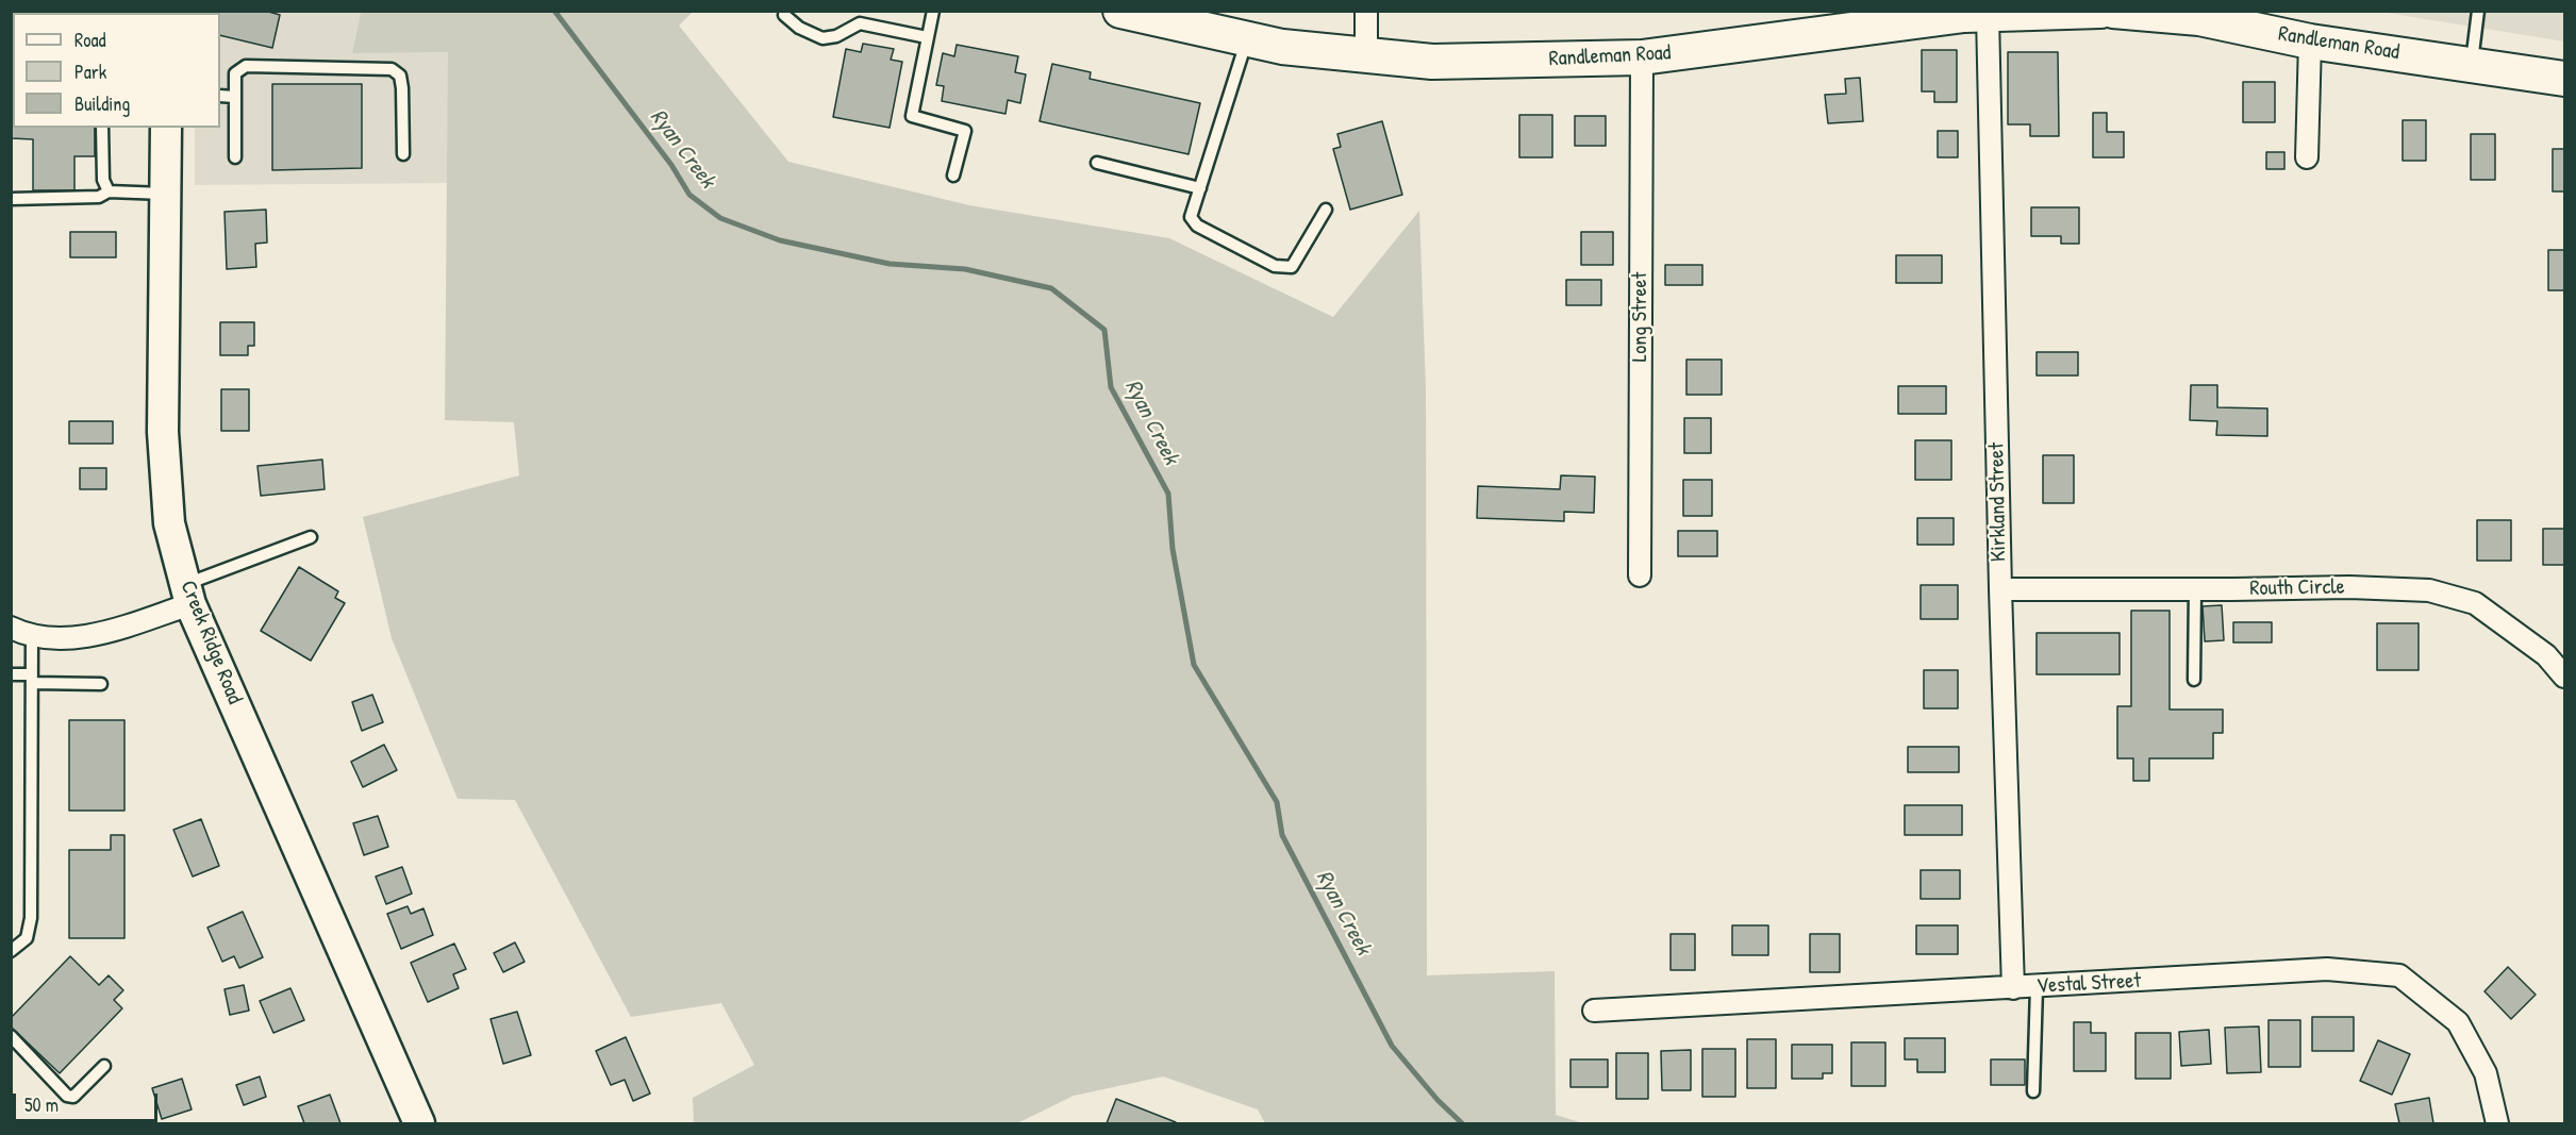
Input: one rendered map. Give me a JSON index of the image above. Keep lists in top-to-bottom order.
{
  "streets": {
    "main road": ["Randleman Road", "Creek Ridge Road"],
    "street": [
      "Long Street",
      "Kirkland Street",
      "Routh Circle",
      "Vestal Street"
    ]
  },
  "crossings": [
    ["Randleman Road", "Long Street"],
    ["Randleman Road", "Kirkland Street"],
    ["Kirkland Street", "Routh Circle"],
    ["Kirkland Street", "Vestal Street"]
  ],
  "water": ["Ryan Creek"],
  "legend": ["Road", "Park", "Building"],
  "scale_bar": "50 m"
}
